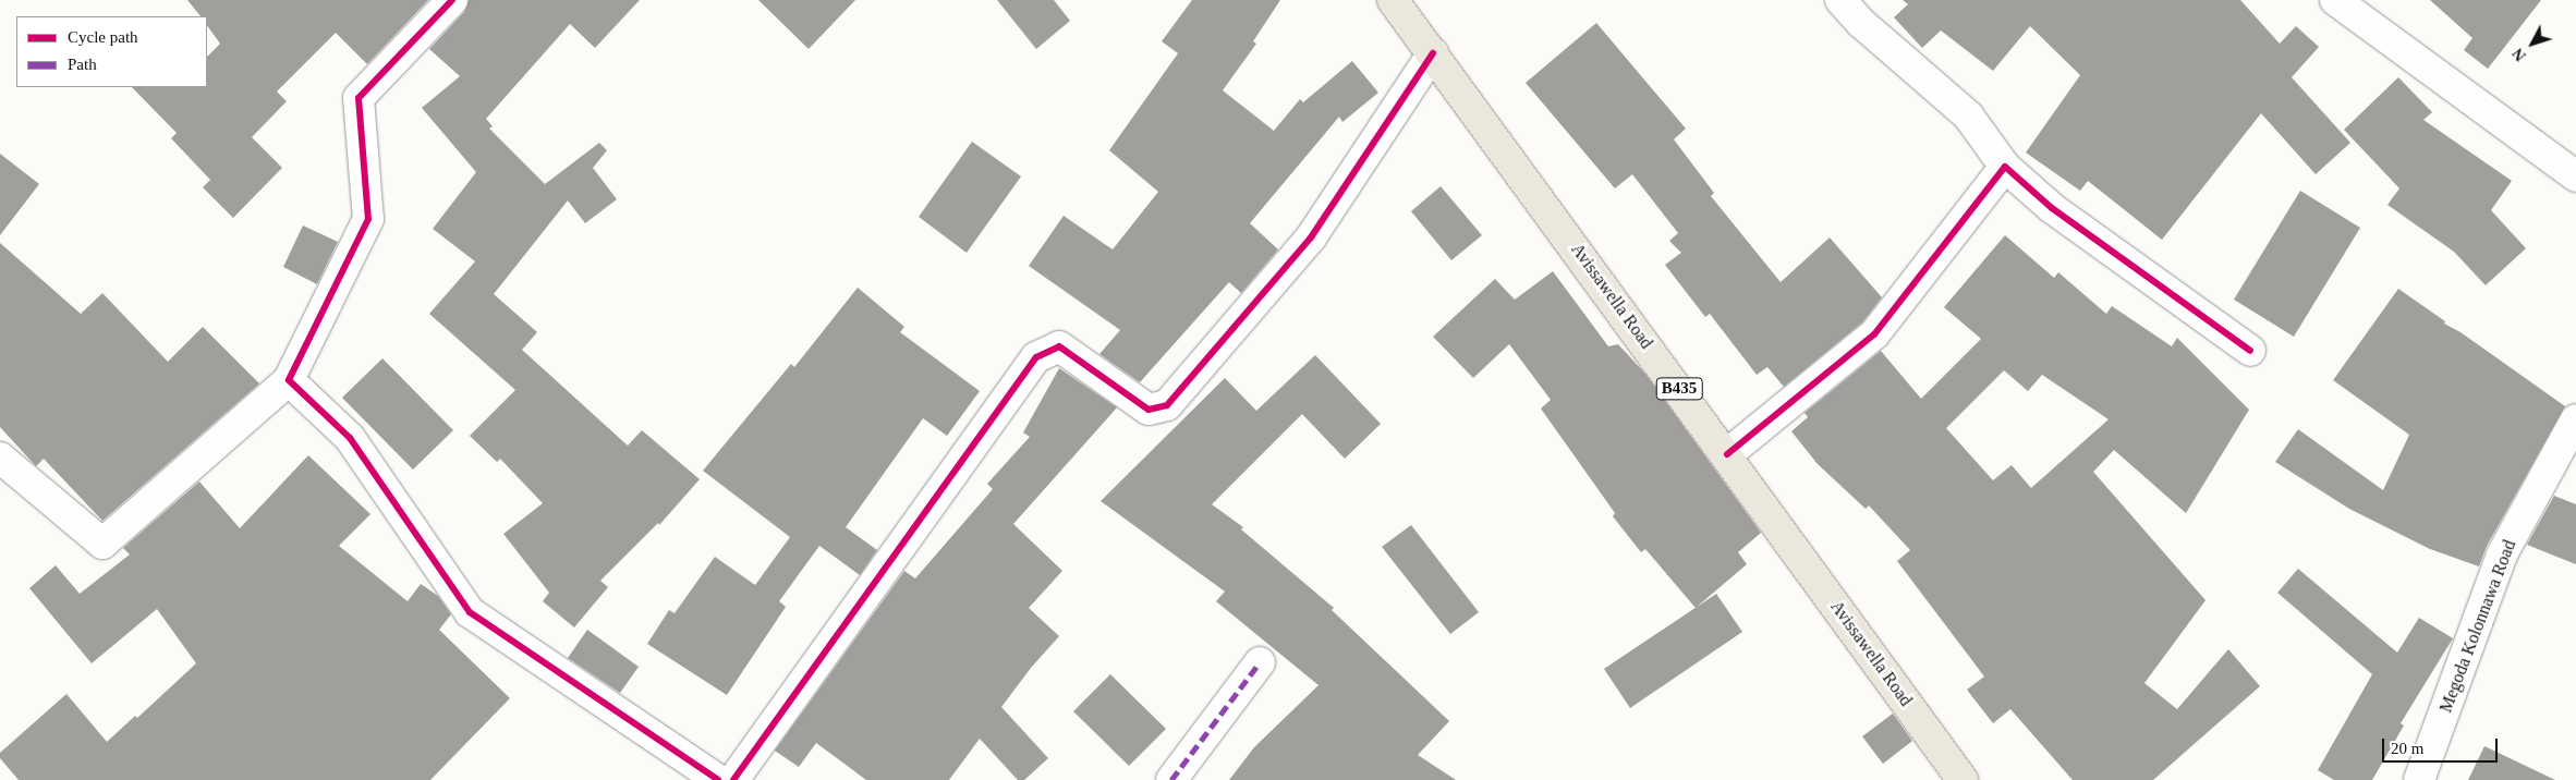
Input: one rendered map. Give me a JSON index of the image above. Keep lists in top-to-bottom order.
{
  "streets": {
    "main road": ["Avissawella Road", "B435"],
    "street": ["Megoda Kolonnawa Road"]
  },
  "legend": ["Cycle path", "Path"],
  "scale_bar": "20 m",
  "north": "bottom left"
}
